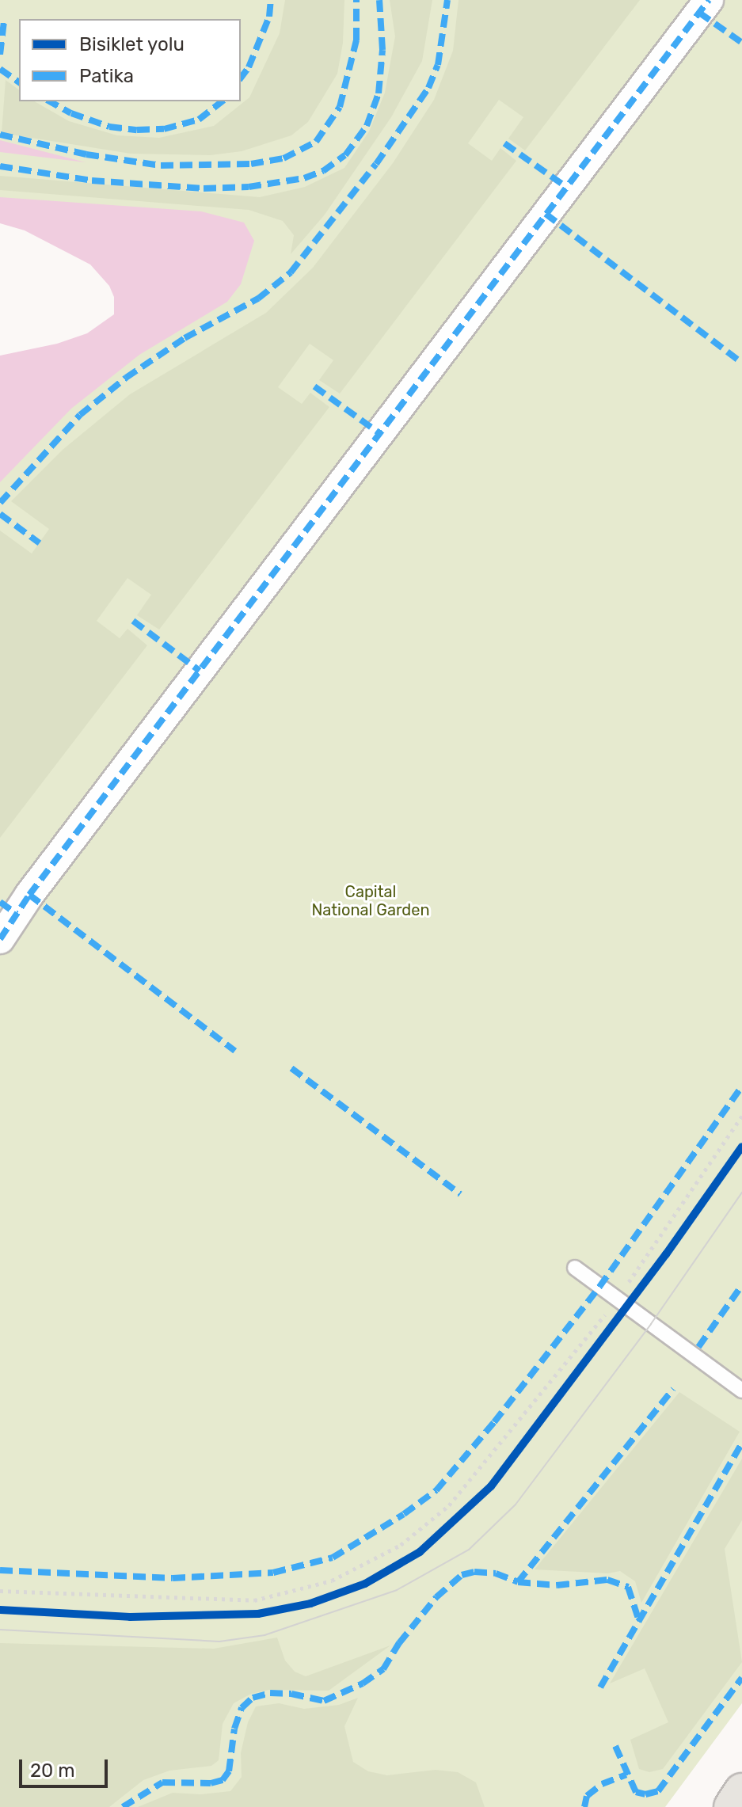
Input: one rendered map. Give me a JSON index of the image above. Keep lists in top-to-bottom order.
{
  "parks": ["Capital National Garden"],
  "legend": ["Bisiklet yolu", "Patika"],
  "scale_bar": "20 m"
}
